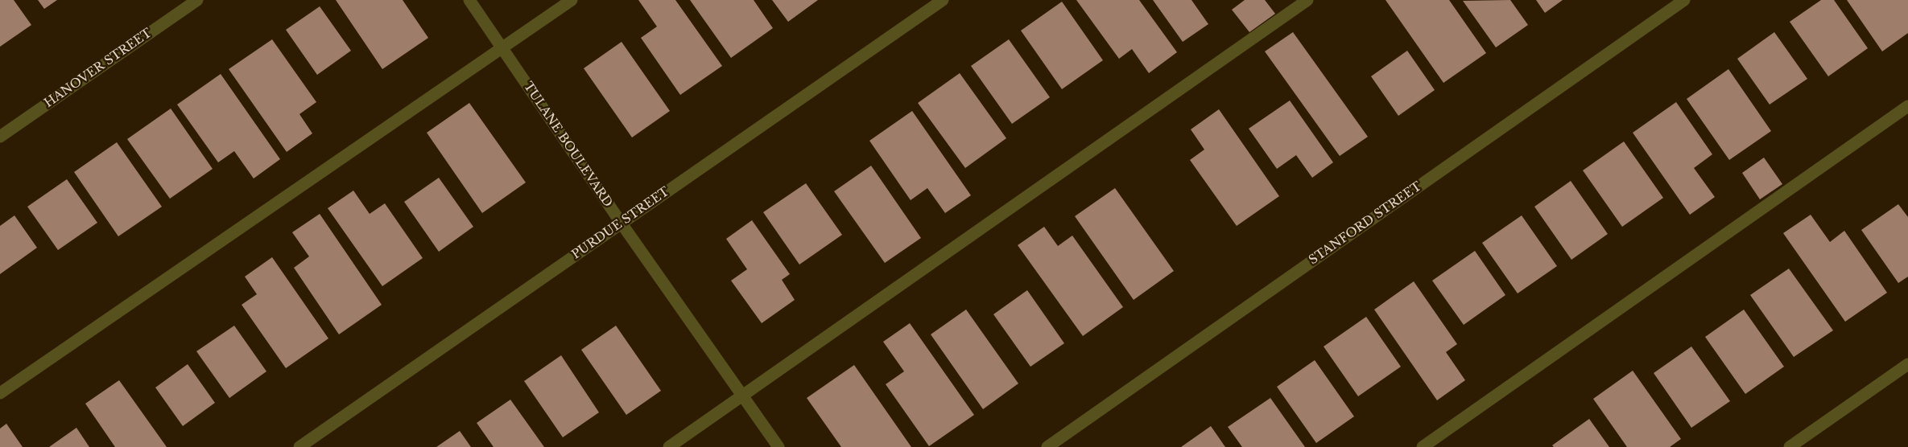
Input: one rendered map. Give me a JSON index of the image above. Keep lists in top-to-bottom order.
{
  "streets": {
    "street": [
      "HANOVER STREET",
      "TULANE BOULEVARD",
      "PURDUE STREET",
      "STANFORD STREET"
    ]
  },
  "crossings": [
    ["TULANE BOULEVARD", "PURDUE STREET"]
  ]
}
